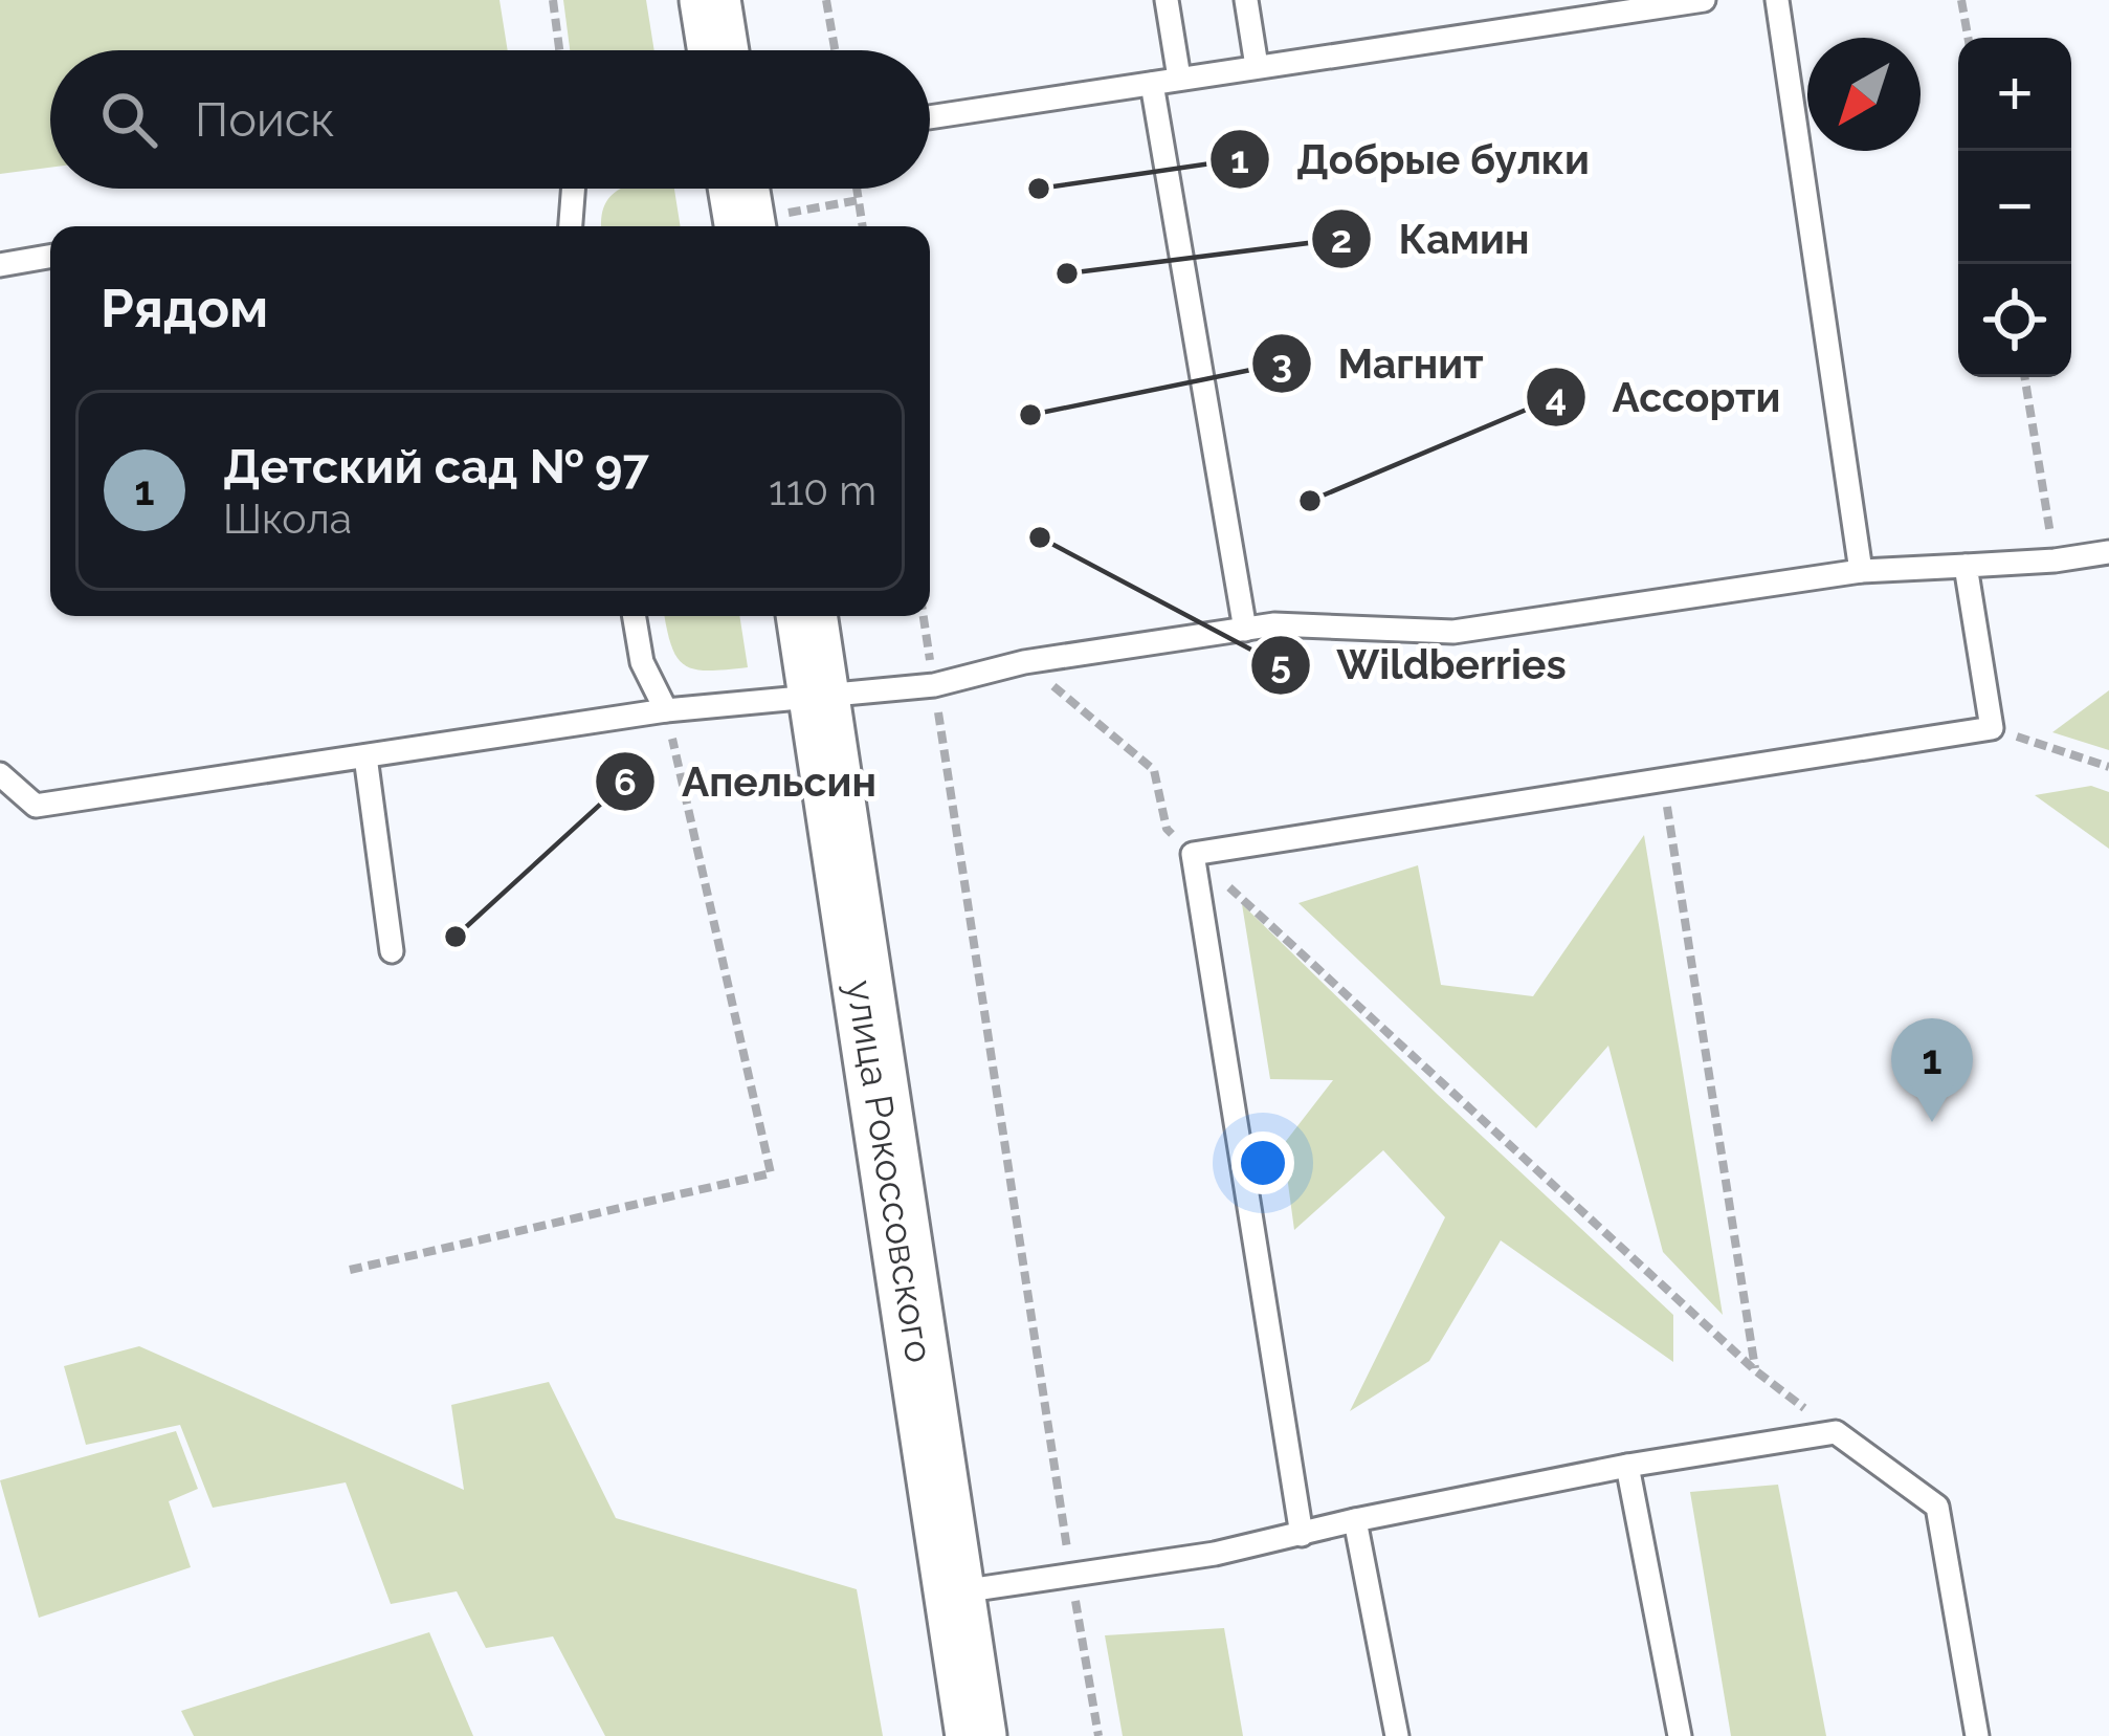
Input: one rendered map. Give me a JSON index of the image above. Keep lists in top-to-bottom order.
{
  "streets": {
    "street": ["улица Рокоссовского"]
  },
  "places": [
    "Добрые булки",
    "Камин",
    "Магнит",
    "Ассорти",
    "Wildberries",
    "Апельсин"
  ],
  "north": "bottom left",
  "page": {
    "map_buttons": ["+", "−"],
    "search": "Поиск",
    "heading": "Рядом",
    "list": [
      {
        "mark": "1",
        "name": "Детский сад № 97",
        "note": "Школа",
        "value": "110 m"
      }
    ],
    "pins": "1"
  }
}
